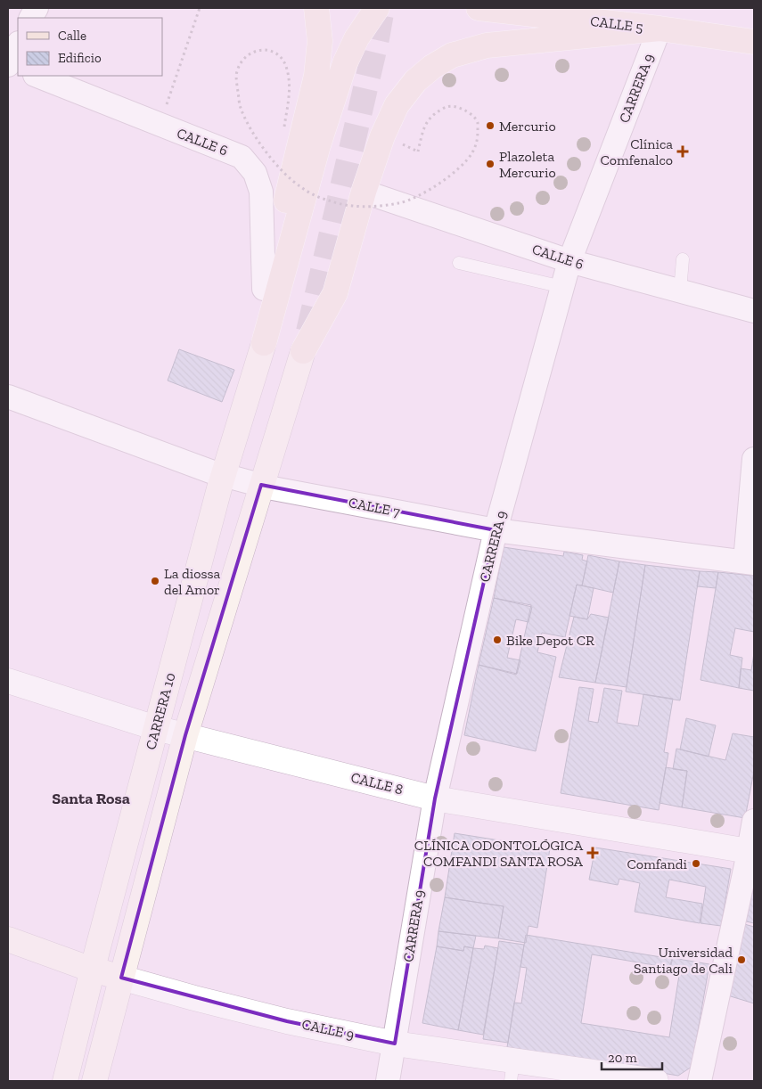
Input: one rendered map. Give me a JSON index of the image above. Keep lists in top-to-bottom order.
{
  "streets": {
    "main road": ["CALLE 5", "CARRERA 10", "CALLE 9"],
    "street": [
      "CARRERA 9",
      "CALLE 6",
      "CALLE 7",
      "CALLE 8"
    ]
  },
  "crossings": [
    ["CALLE 5", "CARRERA 9"],
    ["CARRERA 9", "CALLE 6"],
    ["CARRERA 9", "CALLE 7"],
    ["CARRERA 9", "CALLE 8"],
    ["CARRERA 9", "CALLE 9"],
    ["CALLE 6", "CARRERA 10"],
    ["CALLE 7", "CARRERA 10"],
    ["CARRERA 10", "CALLE 8"],
    ["CARRERA 10", "CALLE 9"]
  ],
  "districts": ["Santa Rosa"],
  "places": {
    "other": [
      "Mercurio",
      "Plazoleta Mercurio",
      "La diossa del Amor",
      "Bike Depot CR",
      "Comfandi",
      "Universidad Santiago de Cali"
    ],
    "health": ["Clínica Comfenalco", "CLÍNICA ODONTOLÓGICA COMFANDI SANTA ROSA"]
  },
  "legend": ["Calle", "Edificio"],
  "scale_bar": "20 m"
}
